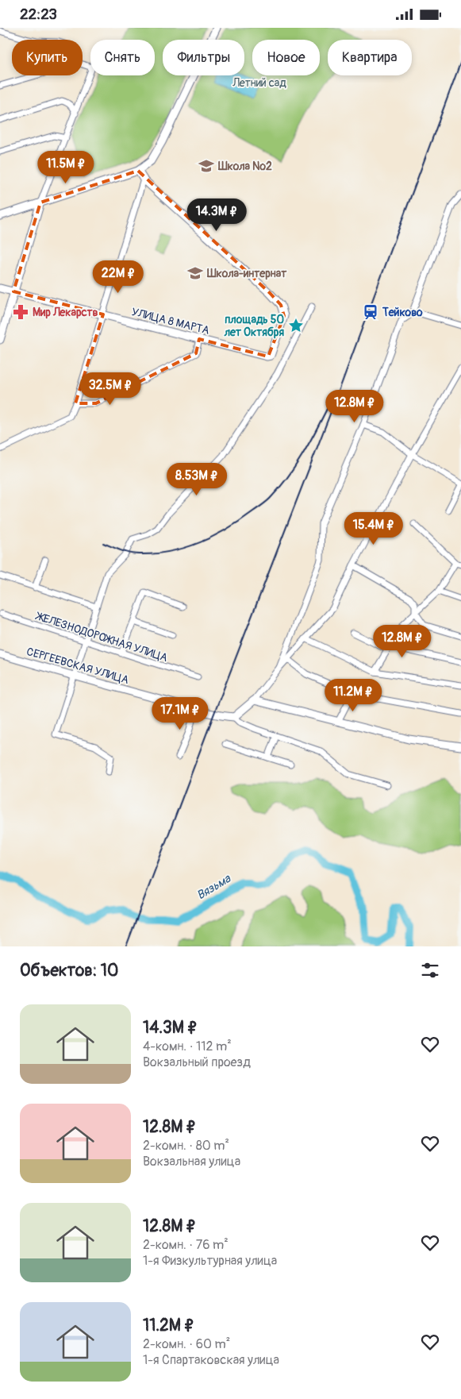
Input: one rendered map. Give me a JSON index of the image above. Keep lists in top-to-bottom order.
{
  "streets": {
    "street": ["УЛИЦА 8 МАРТА", "ЖЕЛЕЗНОДОРОЖНАЯ УЛИЦА", "СЕРГЕЕВСКАЯ УЛИЦА"]
  },
  "water": ["Вязьма"],
  "parks": ["Летний сад"],
  "places": {
    "school or university": ["Школа №2", "Школа-интернат"],
    "pharmacy": ["Мир Лекарств"],
    "station": ["Тейково"],
    "place": ["площадь 50 лет Октября"]
  },
  "page": {
    "status": "22:23",
    "chip": [
      "Купить",
      "Снять",
      "Фильтры",
      "Новое",
      "Квартира"
    ],
    "price": [
      "11.5M ₽",
      "14.3M ₽",
      "22M ₽",
      "32.5M ₽",
      "12.8M ₽",
      "8.53M ₽",
      "15.4M ₽",
      "12.8M ₽",
      "11.2M ₽",
      "17.1M ₽"
    ],
    "heading": "Объектов: 10",
    "list": [
      {
        "name": "14.3M ₽",
        "note": "4-комн. · 112 m² · Вокзальный проезд"
      },
      {
        "name": "12.8M ₽",
        "note": "2-комн. · 80 m² · Вокзальная улица"
      },
      {
        "name": "12.8M ₽",
        "note": "2-комн. · 76 m² · 1-я Физкультурная улица"
      },
      {
        "name": "11.2M ₽",
        "note": "2-комн. · 60 m² · 1-я Спартаковская улица"
      }
    ]
  }
}
